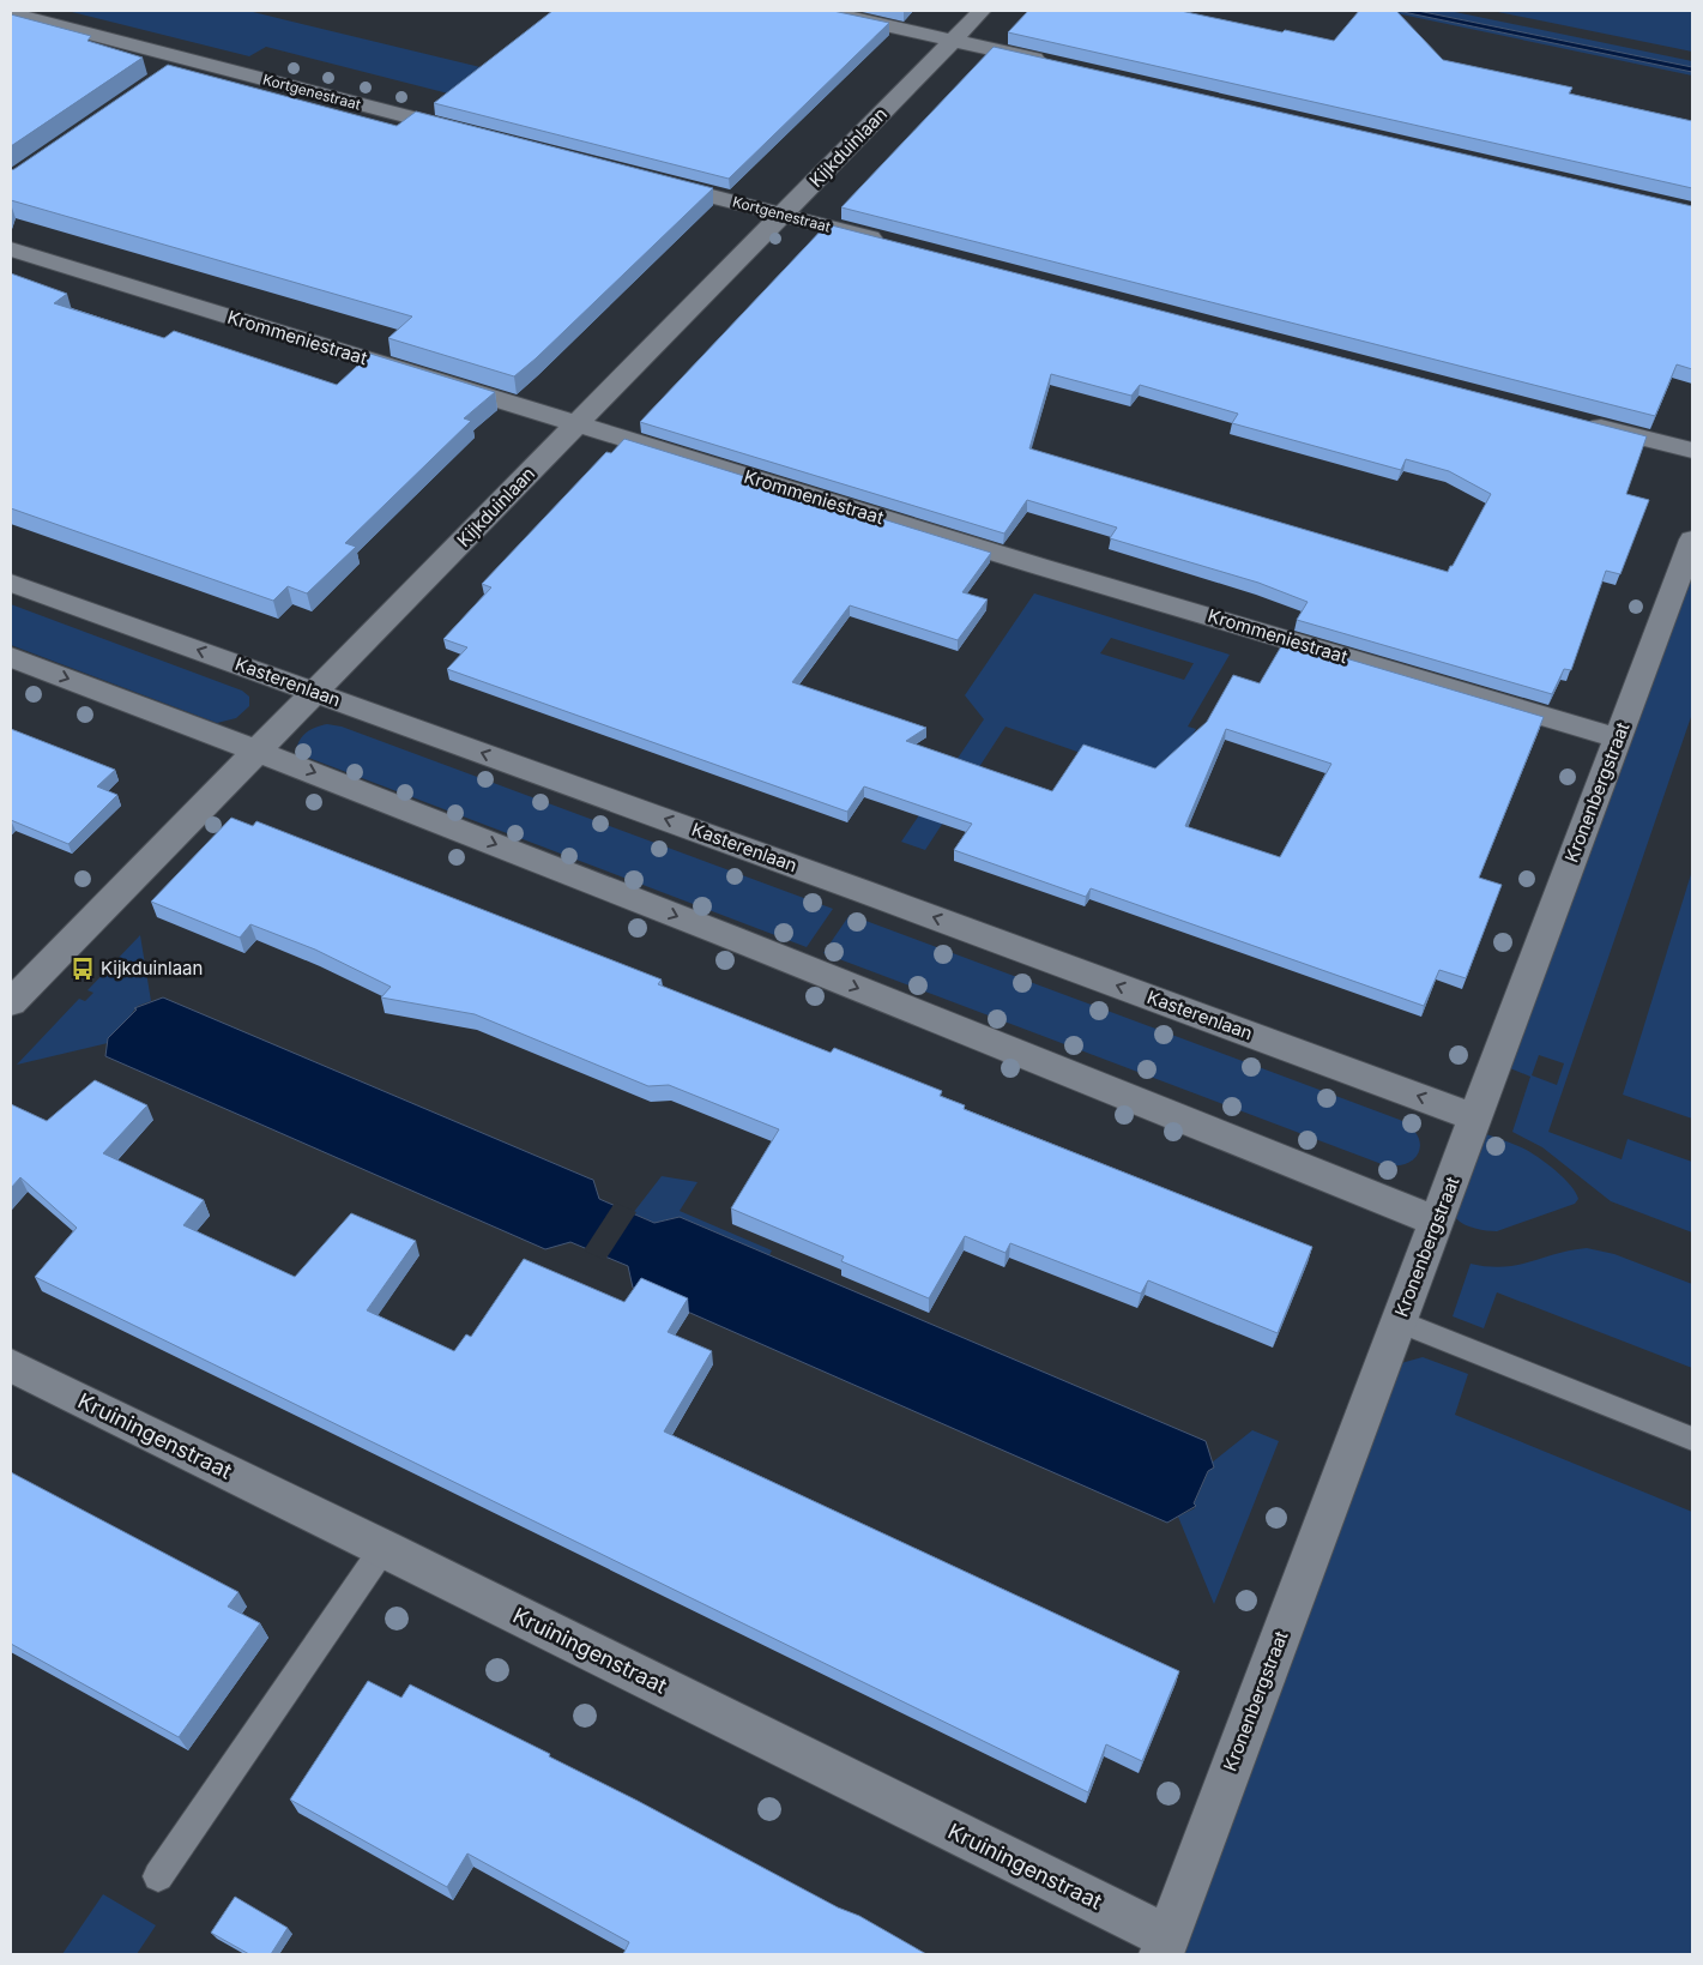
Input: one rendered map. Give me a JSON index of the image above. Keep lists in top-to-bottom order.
{
  "streets": {
    "street": [
      "Kortgenestraat",
      "Kijkduinlaan",
      "Krommeniestraat",
      "Kasterenlaan",
      "Kronenbergstraat",
      "Kruiningenstraat"
    ]
  },
  "crossings": [
    ["Kortgenestraat", "Kijkduinlaan"],
    ["Kijkduinlaan", "Krommeniestraat"],
    ["Kijkduinlaan", "Kasterenlaan"],
    ["Krommeniestraat", "Kronenbergstraat"],
    ["Kasterenlaan", "Kronenbergstraat"],
    ["Kronenbergstraat", "Kruiningenstraat"]
  ],
  "places": {
    "bus stop": ["Kijkduinlaan"]
  }
}
